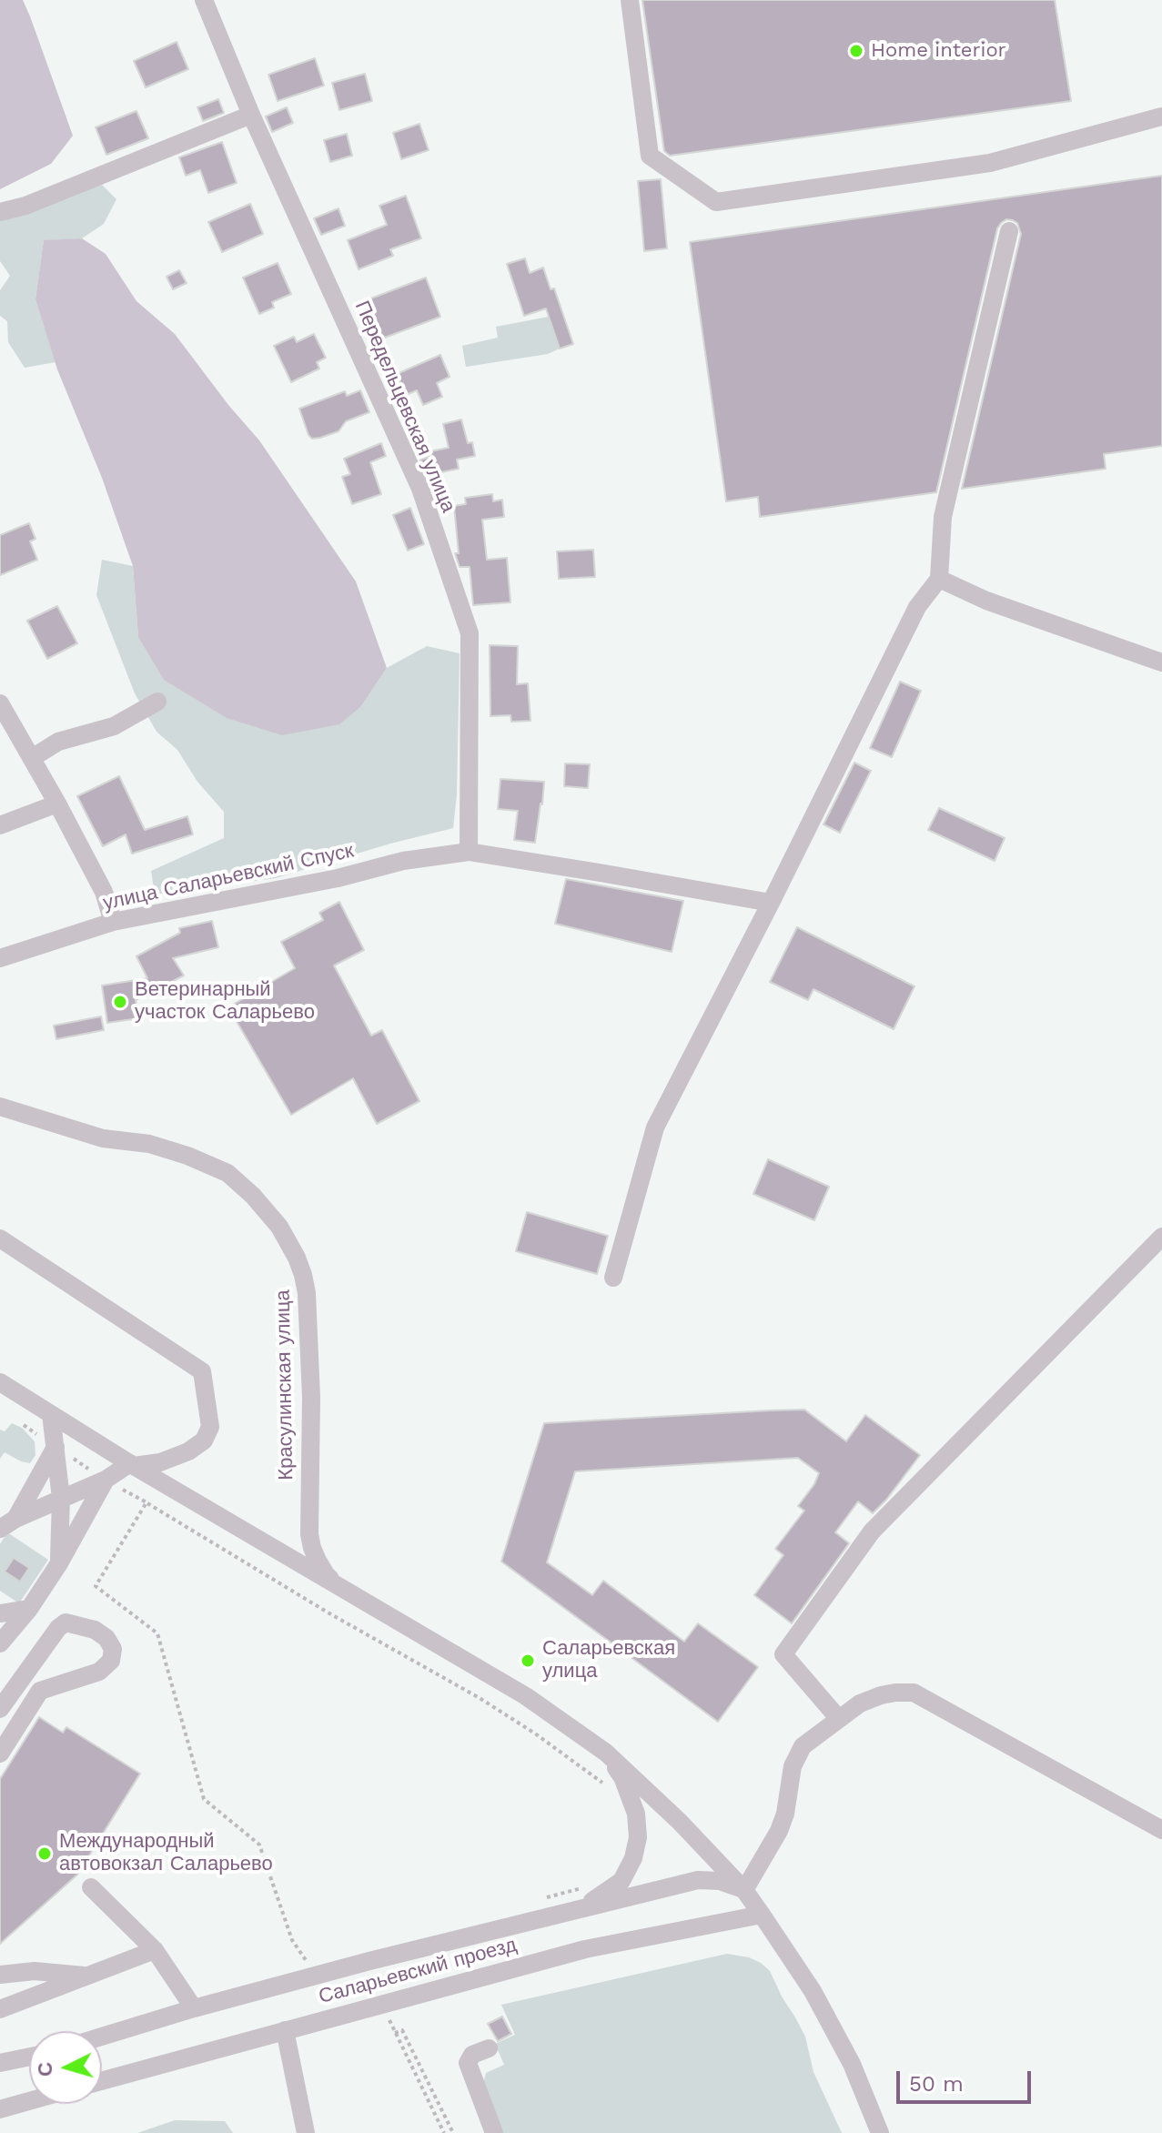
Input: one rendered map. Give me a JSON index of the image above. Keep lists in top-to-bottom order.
{
  "streets": {
    "street": [
      "Передельцевская улица",
      "улица Саларьевский Спуск",
      "Красулинская улица",
      "Саларьевский проезд"
    ]
  },
  "crossings": [
    ["Передельцевская улица", "улица Саларьевский Спуск"]
  ],
  "places": [
    "Home interior",
    "Ветеринарный участок Саларьево",
    "Саларьевская улица",
    "Международный автовокзал Саларьево"
  ],
  "scale_bar": "50 m",
  "north": "left"
}
